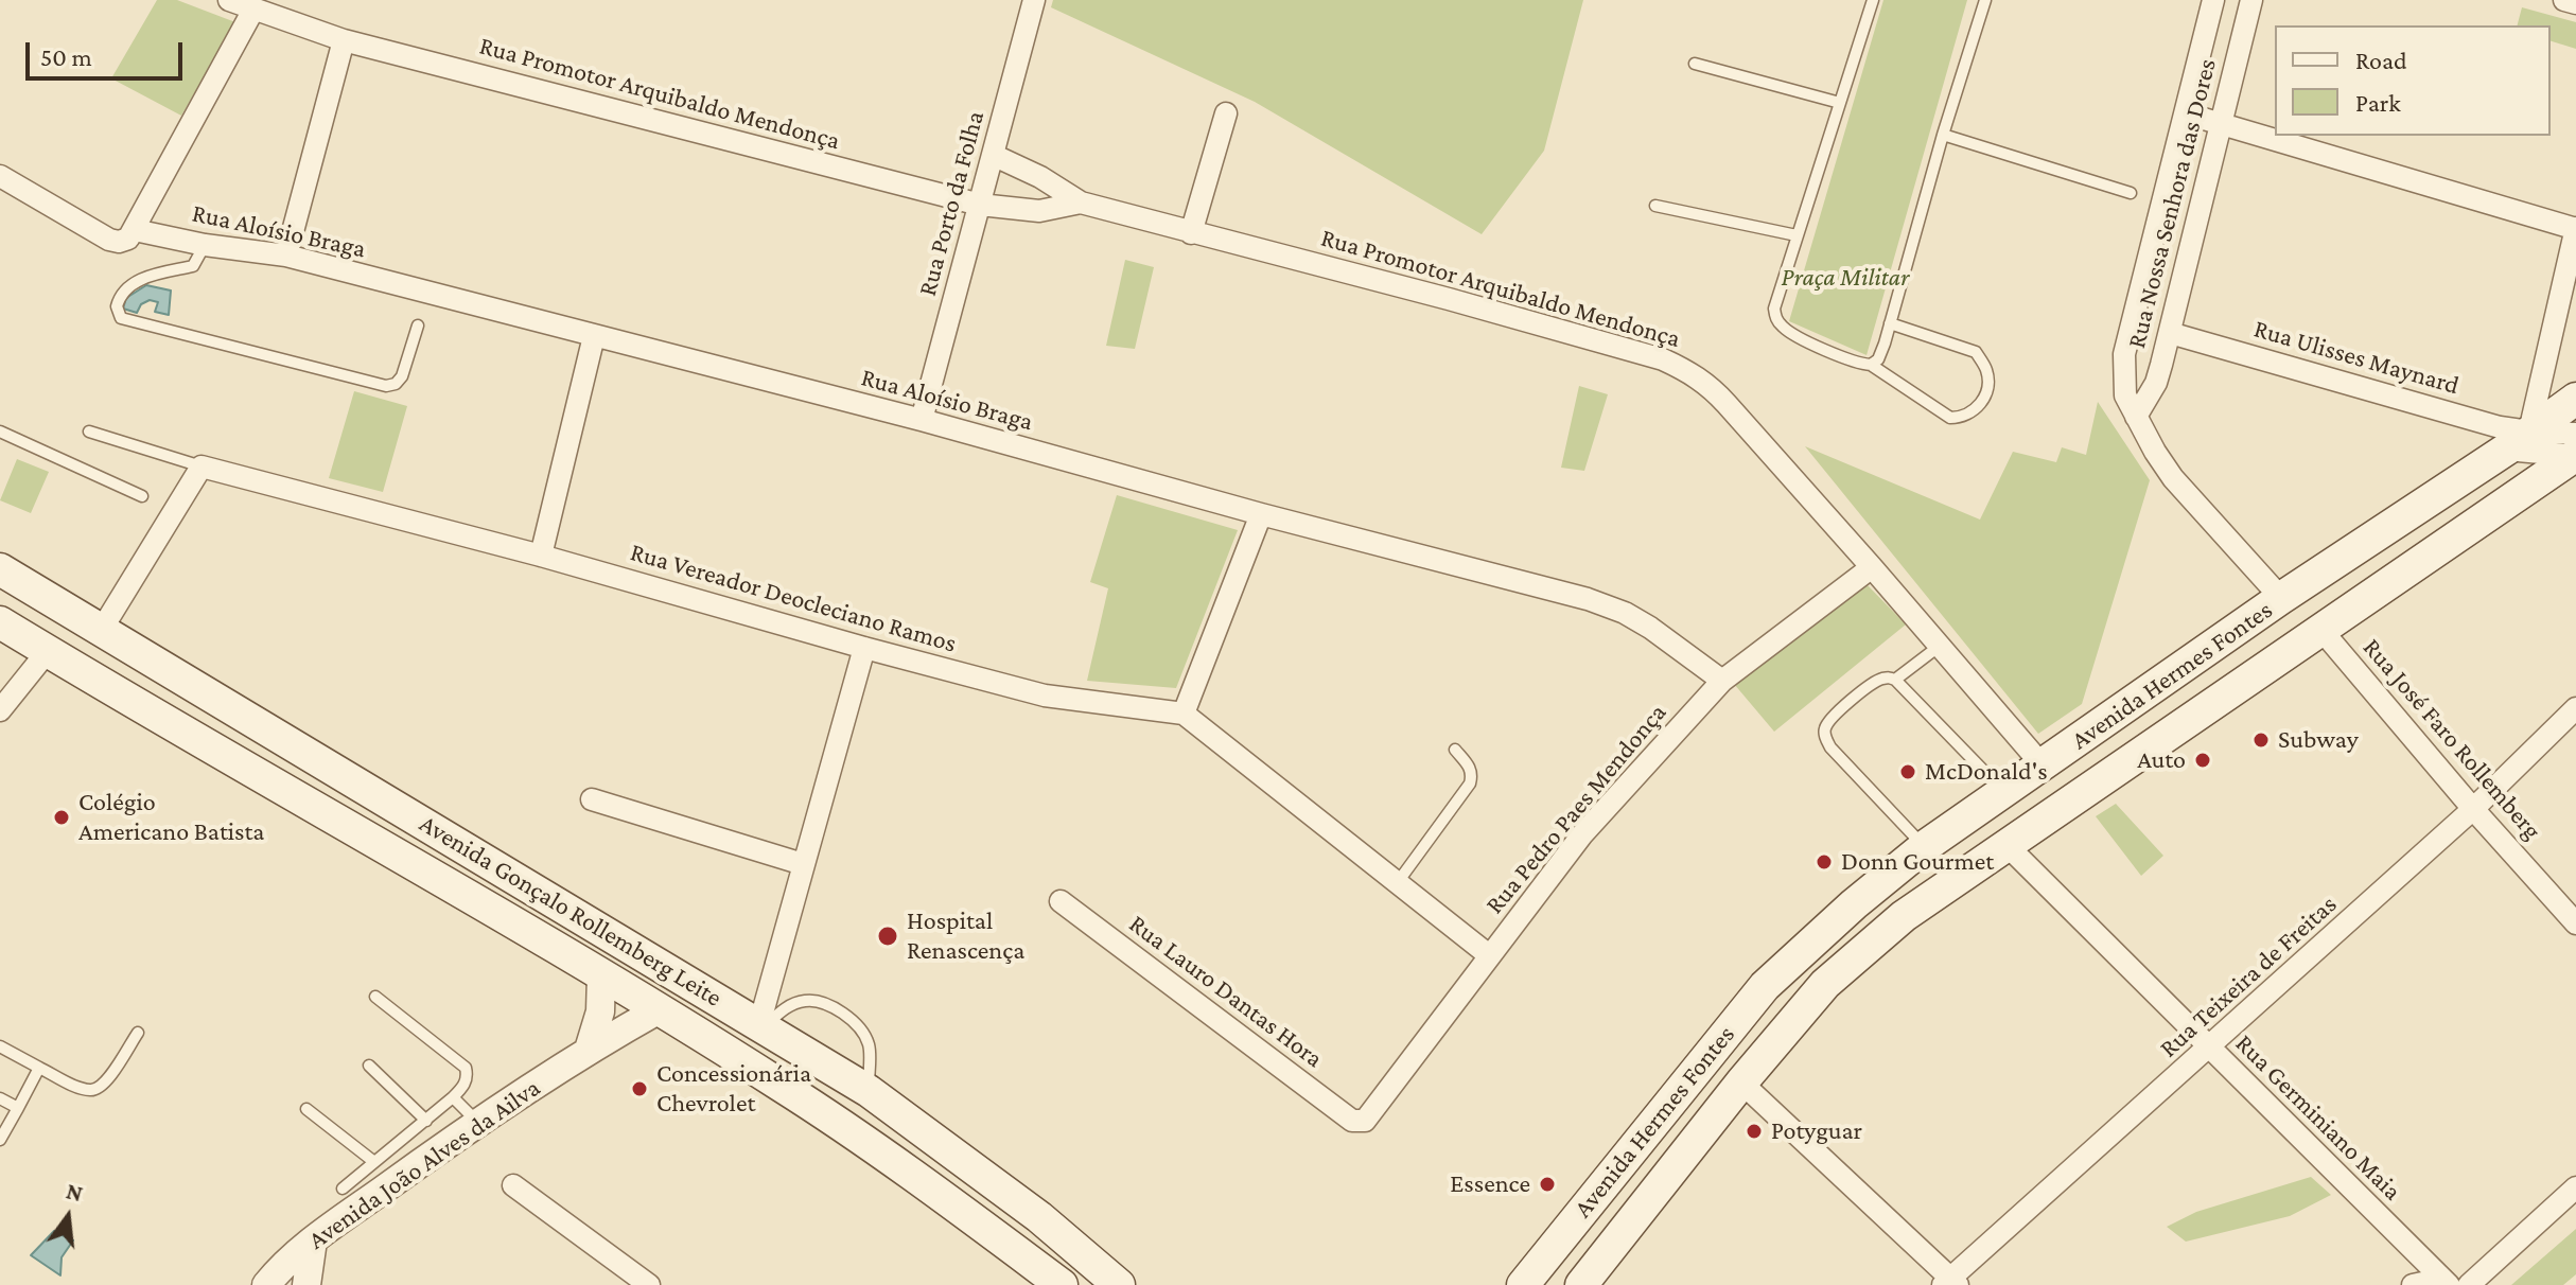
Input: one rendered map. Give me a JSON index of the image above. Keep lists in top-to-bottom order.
{
  "streets": {
    "main road": ["Avenida Hermes Fontes", "Avenida Gonçalo Rollemberg Leite"],
    "street": [
      "Rua Promotor Arquibaldo Mendonça",
      "Rua Porto da Folha",
      "Rua Nossa Senhora das Dores",
      "Rua Aloísio Braga",
      "Rua Ulisses Maynard",
      "Rua Vereador Deocleciano Ramos",
      "Rua José Faro Rollemberg",
      "Rua Pedro Paes Mendonça",
      "Rua Teixeira de Freitas",
      "Rua Lauro Dantas Hora",
      "Rua Germiniano Maia",
      "Avenida João Alves da Ailva"
    ]
  },
  "crossings": [
    ["Rua Promotor Arquibaldo Mendonça", "Rua Porto da Folha"],
    ["Rua Promotor Arquibaldo Mendonça", "Avenida Hermes Fontes"],
    ["Rua Promotor Arquibaldo Mendonça", "Rua Pedro Paes Mendonça"],
    ["Rua Porto da Folha", "Rua Aloísio Braga"],
    ["Rua Nossa Senhora das Dores", "Rua Ulisses Maynard"],
    ["Rua Nossa Senhora das Dores", "Avenida Hermes Fontes"],
    ["Rua Aloísio Braga", "Rua Pedro Paes Mendonça"],
    ["Rua Ulisses Maynard", "Avenida Hermes Fontes"],
    ["Avenida Hermes Fontes", "Rua José Faro Rollemberg"],
    ["Avenida Hermes Fontes", "Rua Germiniano Maia"],
    ["Rua José Faro Rollemberg", "Rua Teixeira de Freitas"],
    ["Rua Pedro Paes Mendonça", "Rua Lauro Dantas Hora"],
    ["Avenida Gonçalo Rollemberg Leite", "Avenida João Alves da Ailva"],
    ["Rua Teixeira de Freitas", "Rua Germiniano Maia"]
  ],
  "parks": ["Praça Militar"],
  "places": [
    "Subway",
    "Auto",
    "McDonald's",
    "Colégio Americano Batista",
    "Donn Gourmet",
    "Hospital Renascença",
    "Concessionária Chevrolet",
    "Potyguar",
    "Essence"
  ],
  "legend": ["Road", "Park"],
  "scale_bar": "50 m",
  "north": "top"
}
